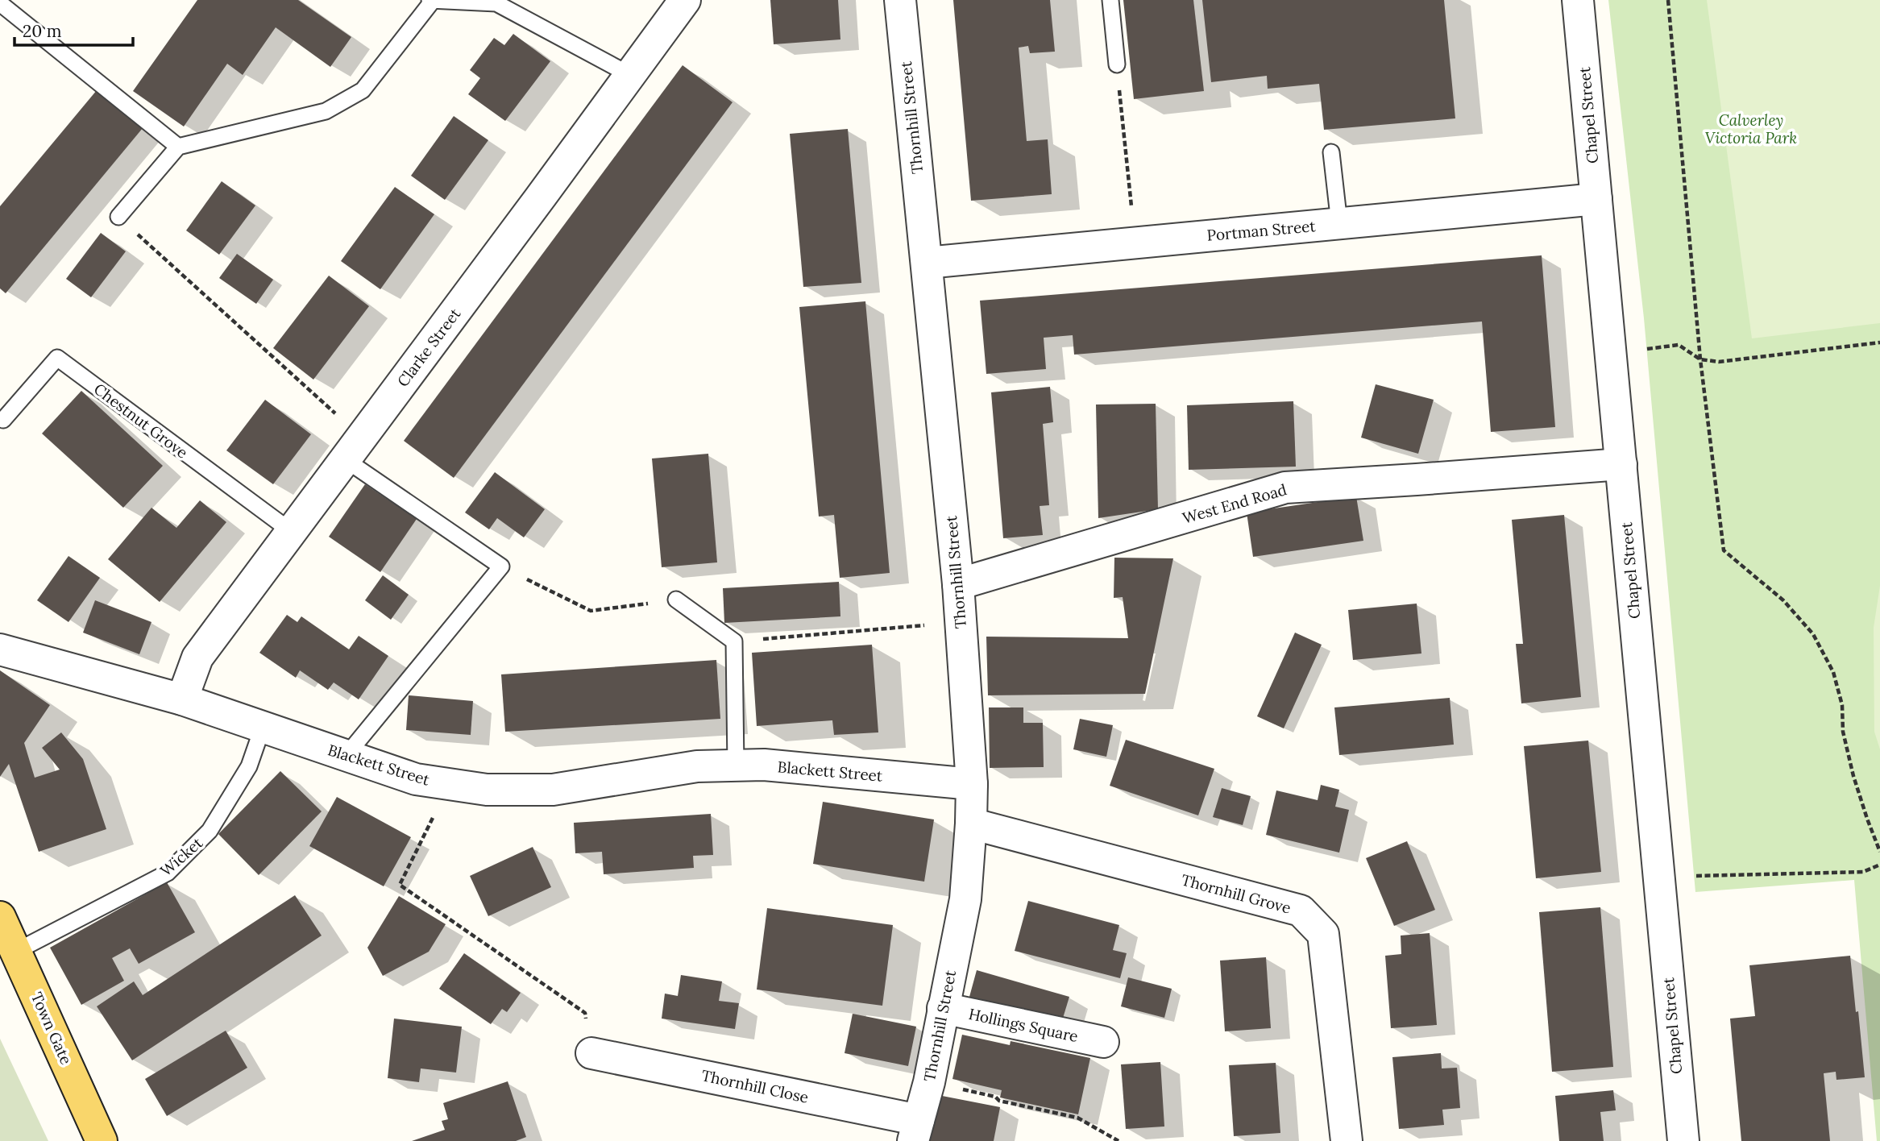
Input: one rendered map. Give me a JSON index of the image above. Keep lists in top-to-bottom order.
{
  "streets": {
    "main road": ["Town Gate"],
    "street": [
      "Chapel Street",
      "Thornhill Street",
      "Portman Street",
      "Clarke Street",
      "West End Road",
      "Blackett Street",
      "Thornhill Grove",
      "Hollings Square",
      "Thornhill Close"
    ],
    "lane": ["Chestnut Grove", "Wicket"]
  },
  "crossings": [
    ["Chapel Street", "Portman Street"],
    ["Chapel Street", "West End Road"],
    ["Thornhill Street", "Portman Street"],
    ["Thornhill Street", "West End Road"],
    ["Thornhill Street", "Blackett Street"],
    ["Thornhill Street", "Thornhill Grove"],
    ["Thornhill Street", "Hollings Square"],
    ["Thornhill Street", "Thornhill Close"],
    ["Clarke Street", "Chestnut Grove"],
    ["Clarke Street", "Blackett Street"],
    ["Blackett Street", "Wicket"],
    ["Wicket", "Town Gate"]
  ],
  "parks": ["Calverley Victoria Park"],
  "scale_bar": "20 m"
}
